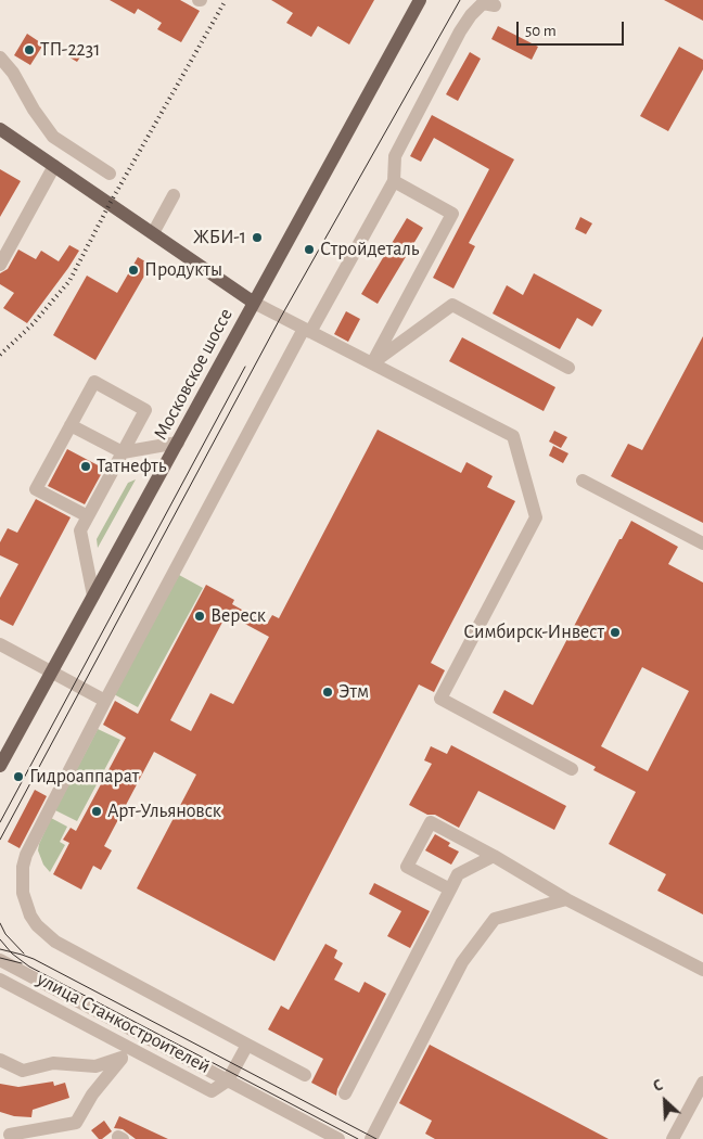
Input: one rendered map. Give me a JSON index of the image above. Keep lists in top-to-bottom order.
{
  "streets": {
    "main road": ["Московское шоссе"],
    "street": ["улица Станкостроителей"]
  },
  "places": [
    "ТП-2231",
    "ЖБИ-1",
    "Стройдеталь",
    "Продукты",
    "Татнефть",
    "Вереск",
    "Симбирск-Инвест",
    "Этм",
    "Гидроаппарат",
    "Арт-Ульяновск"
  ],
  "scale_bar": "50 m",
  "north": "top left"
}
